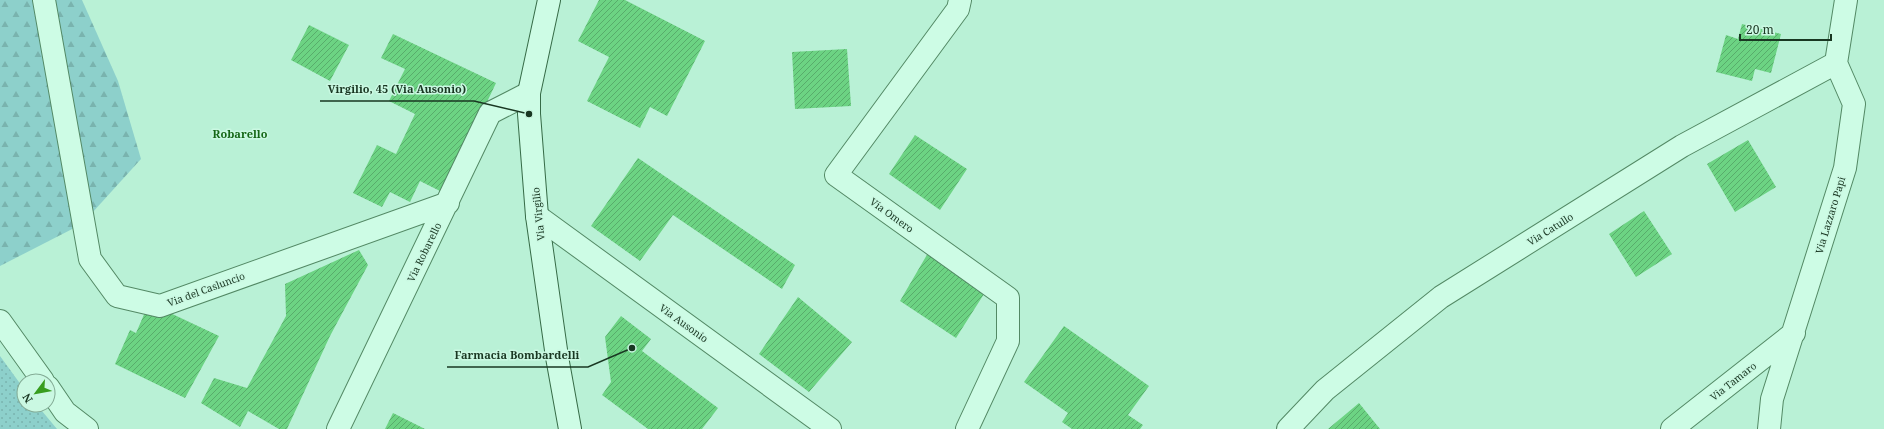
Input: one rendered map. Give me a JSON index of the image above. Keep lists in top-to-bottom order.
{
  "streets": {
    "street": [
      "Via Virgilio",
      "Via Omero",
      "Via Lazzaro Papi",
      "Via Catullo",
      "Via Robarello",
      "Via del Casluncio",
      "Via Ausonio",
      "Via Tamaro"
    ]
  },
  "crossings": [
    ["Via Virgilio", "Via Robarello"],
    ["Via Virgilio", "Via Ausonio"],
    ["Via Lazzaro Papi", "Via Catullo"],
    ["Via Lazzaro Papi", "Via Tamaro"],
    ["Via Robarello", "Via del Casluncio"]
  ],
  "districts": ["Robarello"],
  "places": ["Virgilio, 45 (Via Ausonio)", "Farmacia Bombardelli"],
  "scale_bar": "20 m",
  "north": "bottom left"
}
